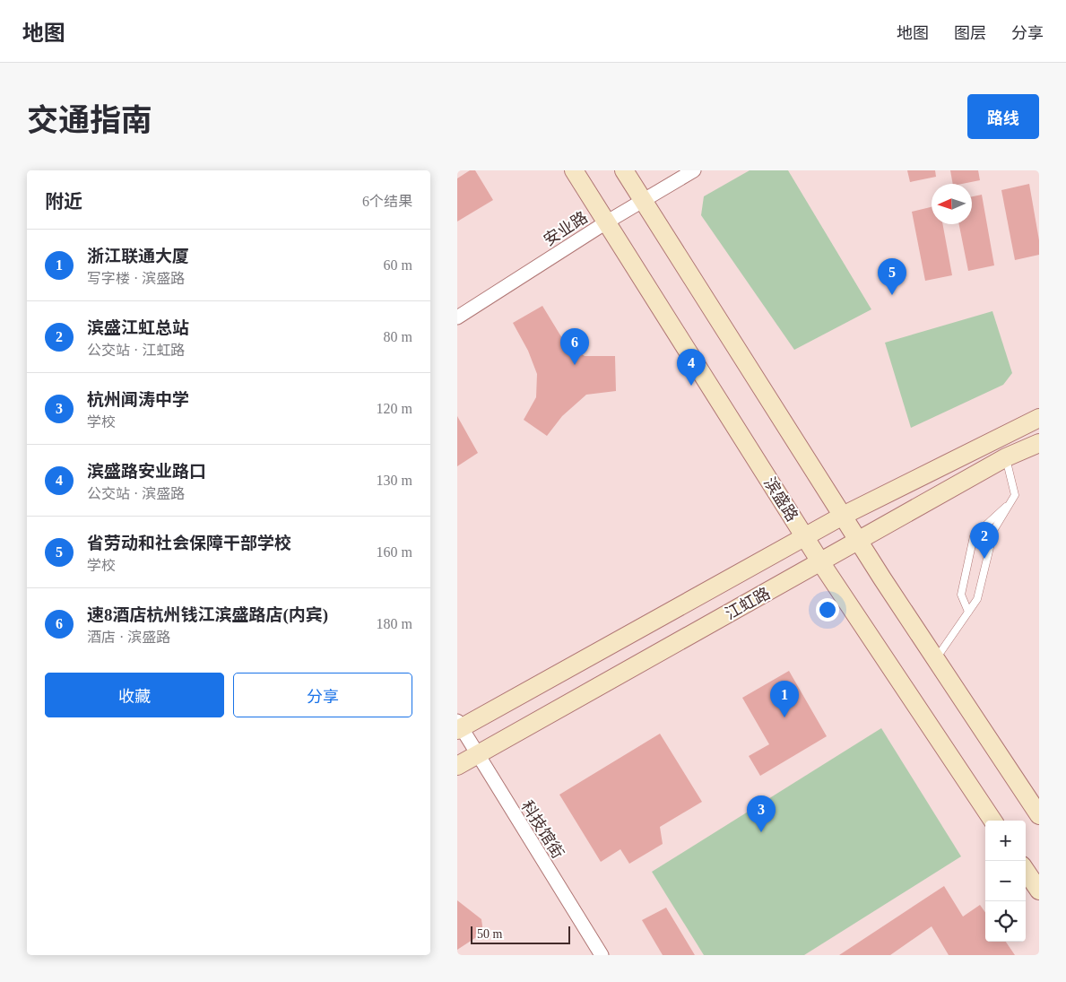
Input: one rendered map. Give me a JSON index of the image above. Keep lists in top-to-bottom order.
{
  "streets": {
    "main road": ["滨盛路", "江虹路"],
    "street": ["安业路", "科技馆街"]
  },
  "crossings": [
    ["安业路", "滨盛路"],
    ["滨盛路", "江虹路"],
    ["江虹路", "科技馆街"]
  ],
  "scale_bar": "50 m",
  "north": "left",
  "page": {
    "header": "地图",
    "nav": ["地图", "图层", "分享"],
    "title": "交通指南",
    "buttons": [
      "路线",
      ["收藏", "分享"]
    ],
    "heading": ["附近", "6个结果"],
    "list": [
      {
        "mark": "1",
        "name": "浙江联通大厦",
        "note": "写字楼 · 滨盛路",
        "value": "60 m"
      },
      {
        "mark": "2",
        "name": "滨盛江虹总站",
        "note": "公交站 · 江虹路",
        "value": "80 m"
      },
      {
        "mark": "3",
        "name": "杭州闻涛中学",
        "note": "学校",
        "value": "120 m"
      },
      {
        "mark": "4",
        "name": "滨盛路安业路口",
        "note": "公交站 · 滨盛路",
        "value": "130 m"
      },
      {
        "mark": "5",
        "name": "省劳动和社会保障干部学校",
        "note": "学校",
        "value": "160 m"
      },
      {
        "mark": "6",
        "name": "速8酒店杭州钱江滨盛路店(内宾)",
        "note": "酒店 · 滨盛路",
        "value": "180 m"
      }
    ],
    "pins": [
      "5",
      "6",
      "4",
      "2",
      "1",
      "3"
    ],
    "map_buttons": ["+", "−"],
    "scale": "50 m"
  }
}
